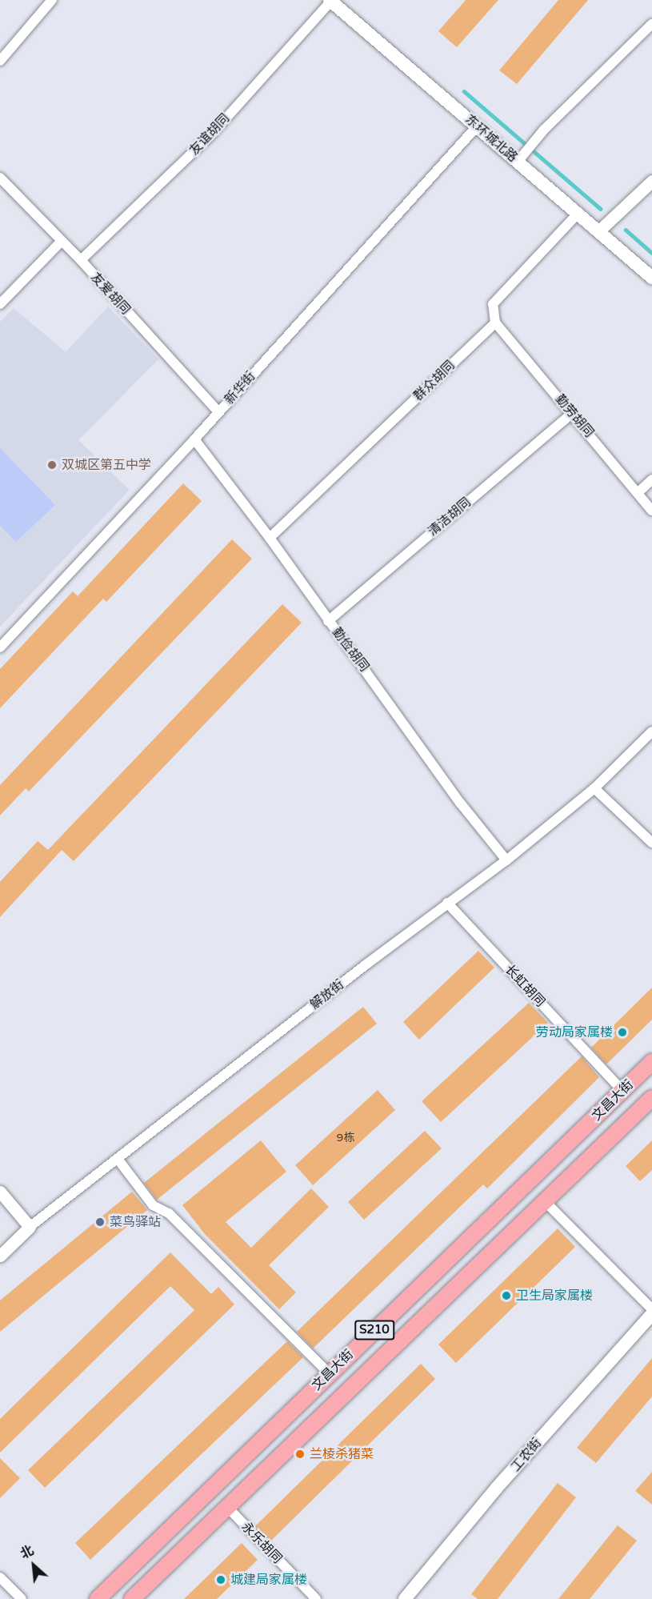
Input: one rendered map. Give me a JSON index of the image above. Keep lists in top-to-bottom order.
{
  "streets": {
    "main road": [
      "东环城北路",
      "文昌大街",
      "S210",
      "工农街"
    ],
    "street": [
      "友谊胡同",
      "友爱胡同",
      "群众胡同",
      "新华街",
      "勤劳胡同",
      "清洁胡同",
      "勤俭胡同",
      "长虹胡同",
      "解放街",
      "永乐胡同"
    ]
  },
  "crossings": [
    ["友谊胡同", "东环城北路"],
    ["友谊胡同", "友爱胡同"],
    ["东环城北路", "新华街"],
    ["友爱胡同", "新华街"],
    ["群众胡同", "勤劳胡同"],
    ["群众胡同", "勤俭胡同"],
    ["新华街", "勤俭胡同"],
    ["勤劳胡同", "清洁胡同"],
    ["清洁胡同", "勤俭胡同"],
    ["勤俭胡同", "解放街"],
    ["长虹胡同", "解放街"],
    ["长虹胡同", "文昌大街"],
    ["文昌大街", "永乐胡同"]
  ],
  "places": [
    "双城区第五中学",
    "劳动局家属楼",
    "菜鸟驿站",
    "卫生局家属楼",
    "兰棱杀猪菜",
    "城建局家属楼"
  ],
  "house_numbers": ["9栋"],
  "north": "top left"
}
